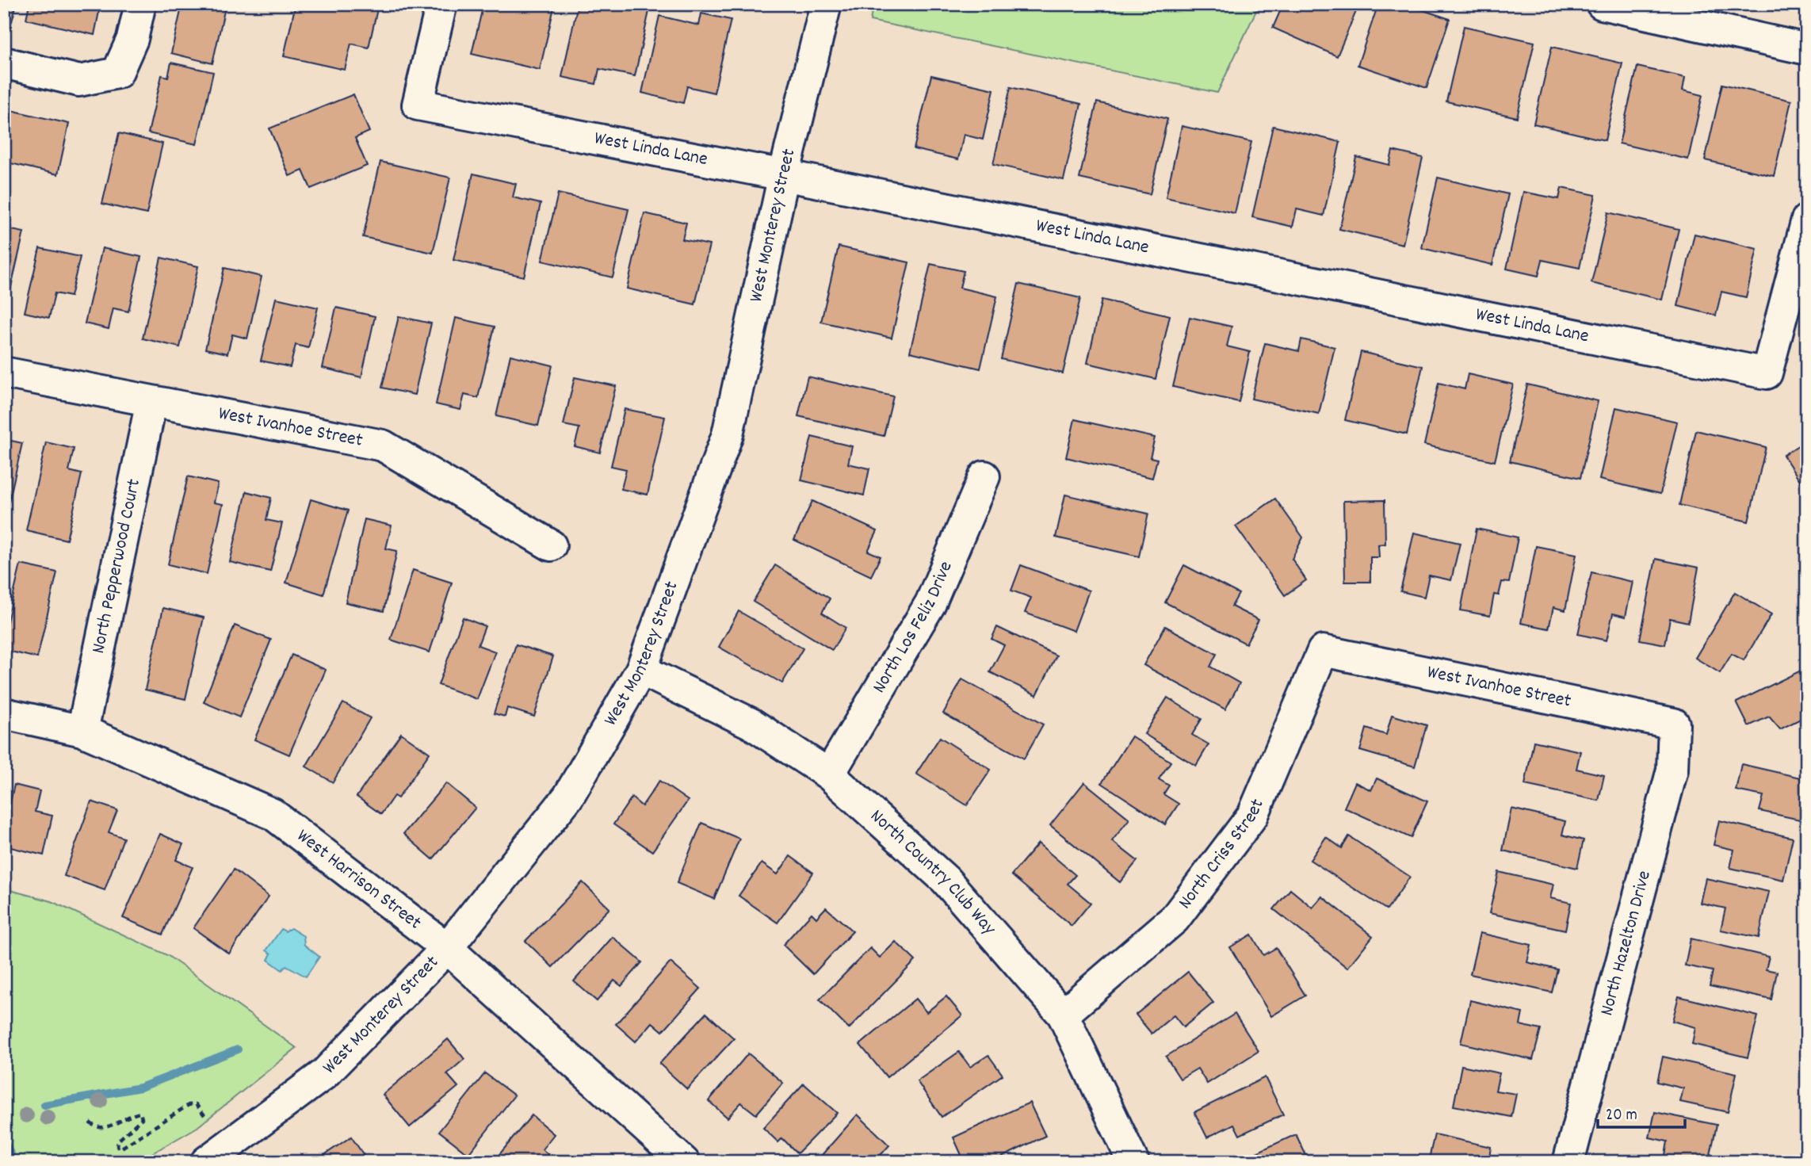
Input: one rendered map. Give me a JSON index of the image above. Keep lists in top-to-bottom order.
{
  "streets": {
    "street": [
      "West Linda Lane",
      "West Monterey Street",
      "West Ivanhoe Street",
      "North Pepperwood Court",
      "North Los Feliz Drive",
      "North Criss Street",
      "North Country Club Way",
      "West Harrison Street",
      "North Hazelton Drive"
    ]
  },
  "crossings": [
    ["West Linda Lane", "West Monterey Street"],
    ["West Monterey Street", "North Country Club Way"],
    ["West Monterey Street", "West Harrison Street"],
    ["West Ivanhoe Street", "North Pepperwood Court"],
    ["West Ivanhoe Street", "North Criss Street"],
    ["West Ivanhoe Street", "North Hazelton Drive"],
    ["North Pepperwood Court", "West Harrison Street"],
    ["North Los Feliz Drive", "North Country Club Way"],
    ["North Criss Street", "North Country Club Way"]
  ],
  "scale_bar": "20 m"
}
